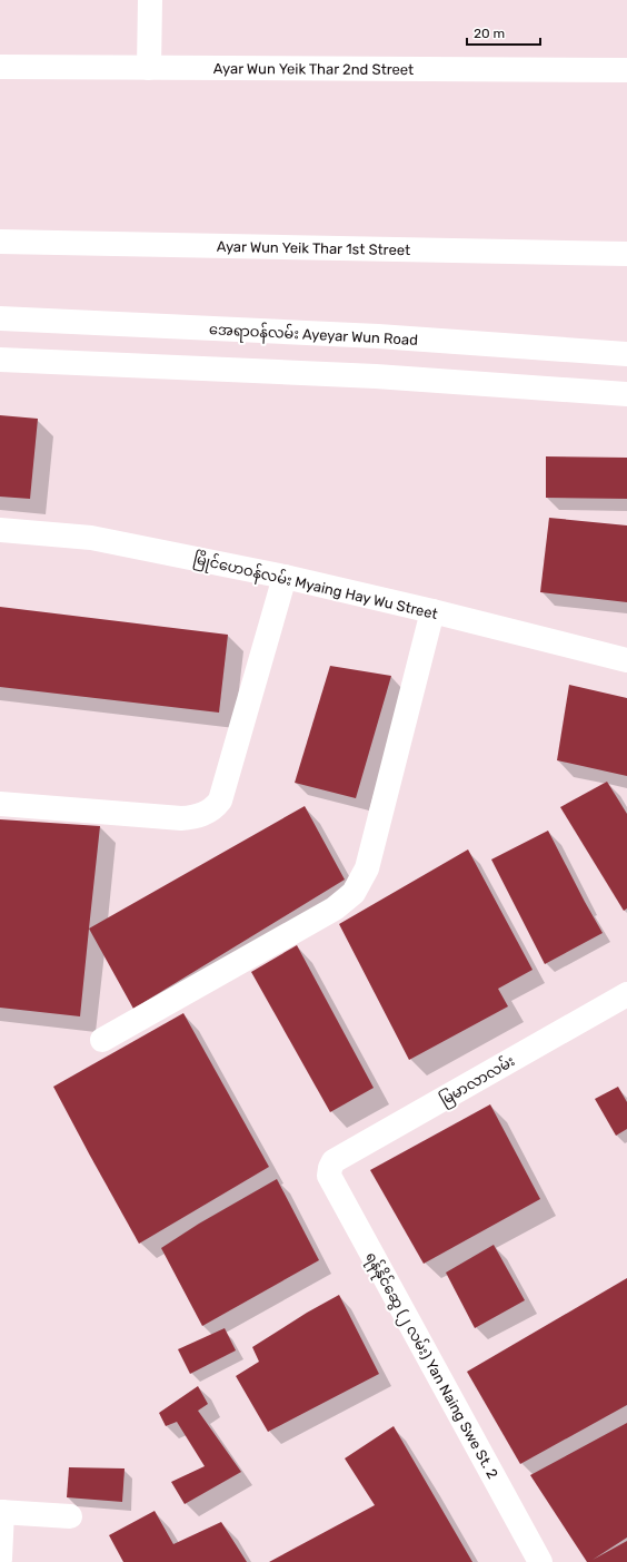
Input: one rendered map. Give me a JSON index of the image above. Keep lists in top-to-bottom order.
{
  "streets": {
    "street": [
      "Ayar Wun Yeik Thar 2nd Street",
      "Ayar Wun Yeik Thar 1st Street",
      "အေရာဝန်လမ်း Ayeyar Wun Road",
      "မြိုင်ဟေဝန်လမ်း Myaing Hay Wu Street",
      "မြမာလာလမ်း",
      "ရန်နိုင်ဆွေ (၂ လမ်း) Yan Naing Swe St. 2"
    ]
  },
  "crossings": [
    ["မြမာလာလမ်း", "ရန်နိုင်ဆွေ (၂ လမ်း) Yan Naing Swe St. 2"]
  ],
  "scale_bar": "20 m"
}
